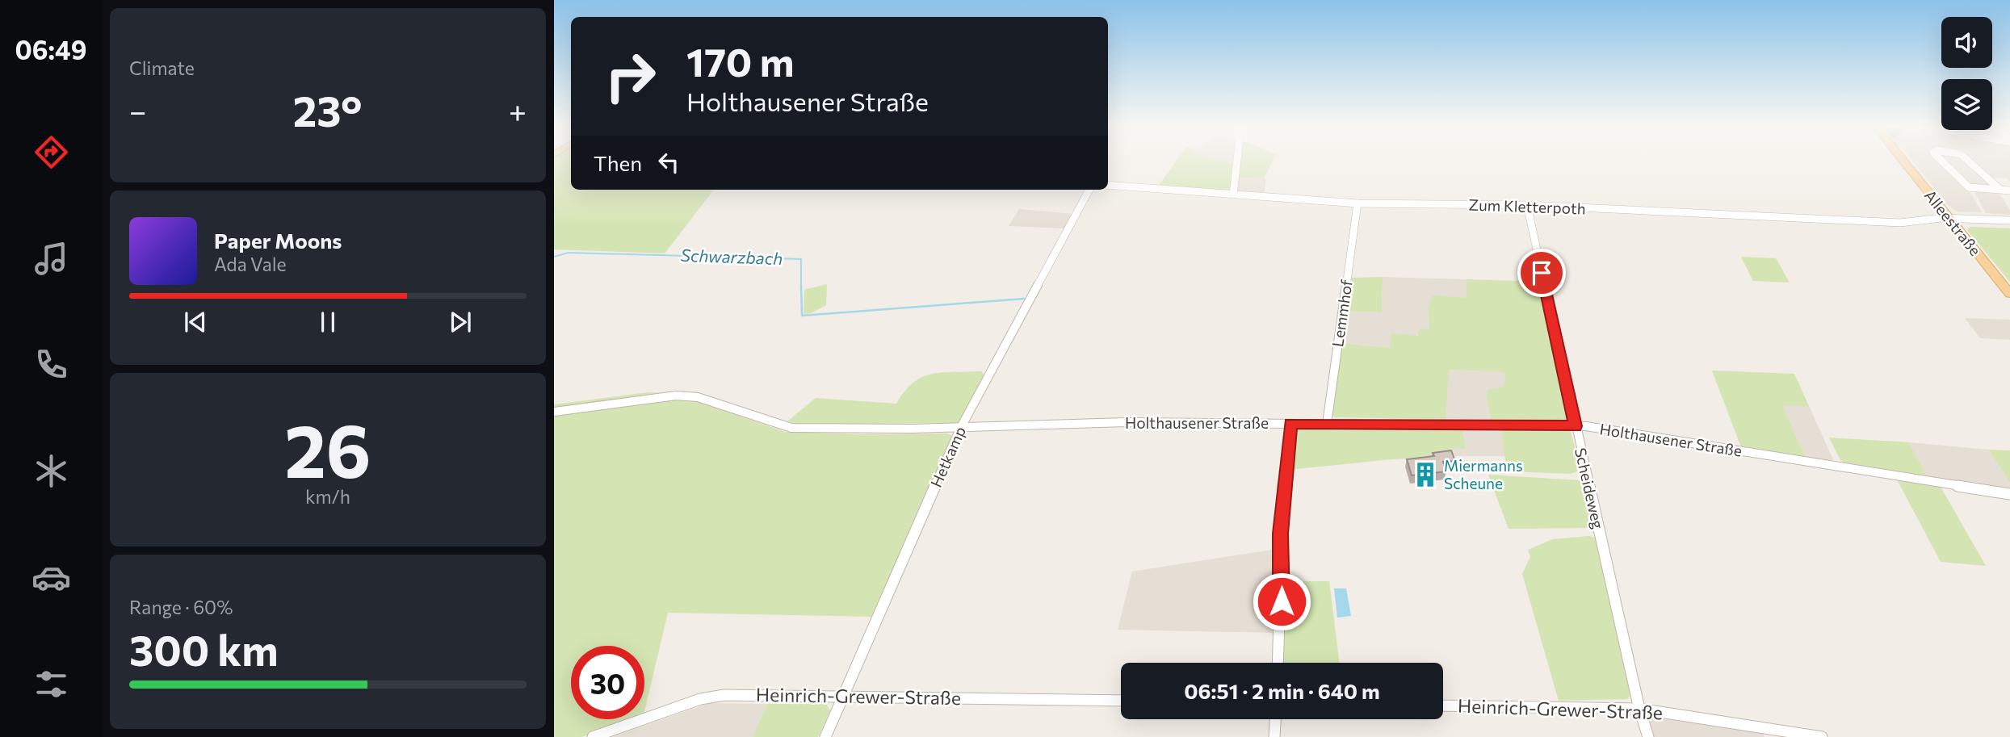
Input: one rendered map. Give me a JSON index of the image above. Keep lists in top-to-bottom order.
{
  "streets": {
    "main road": ["Alleestraße"],
    "street": [
      "Zum Kletterpoth",
      "Lemmhof",
      "Holthausener Straße",
      "Hetkamp",
      "Scheideweg",
      "Heinrich-Grewer-Straße"
    ]
  },
  "crossings": [
    ["Zum Kletterpoth", "Alleestraße"],
    ["Zum Kletterpoth", "Lemmhof"],
    ["Zum Kletterpoth", "Scheideweg"],
    ["Lemmhof", "Holthausener Straße"],
    ["Holthausener Straße", "Hetkamp"],
    ["Holthausener Straße", "Scheideweg"],
    ["Hetkamp", "Heinrich-Grewer-Straße"],
    ["Scheideweg", "Heinrich-Grewer-Straße"]
  ],
  "water": ["Schwarzbach"],
  "places": {
    "building": ["Miermanns Scheune"]
  },
  "page": {
    "tabs": "06:49",
    "tile": [
      "Climate",
      ["26", "km/h"],
      ["Range · 60%", "300 km"]
    ],
    "turn": ["170 m", "Holthausener Straße"],
    "heat": ["−", "23°", "+"],
    "then": "Then",
    "song": ["Paper Moons", "Ada Vale"],
    "limit": "30",
    "trip": "06:51 · 2 min · 640 m"
  }
}
